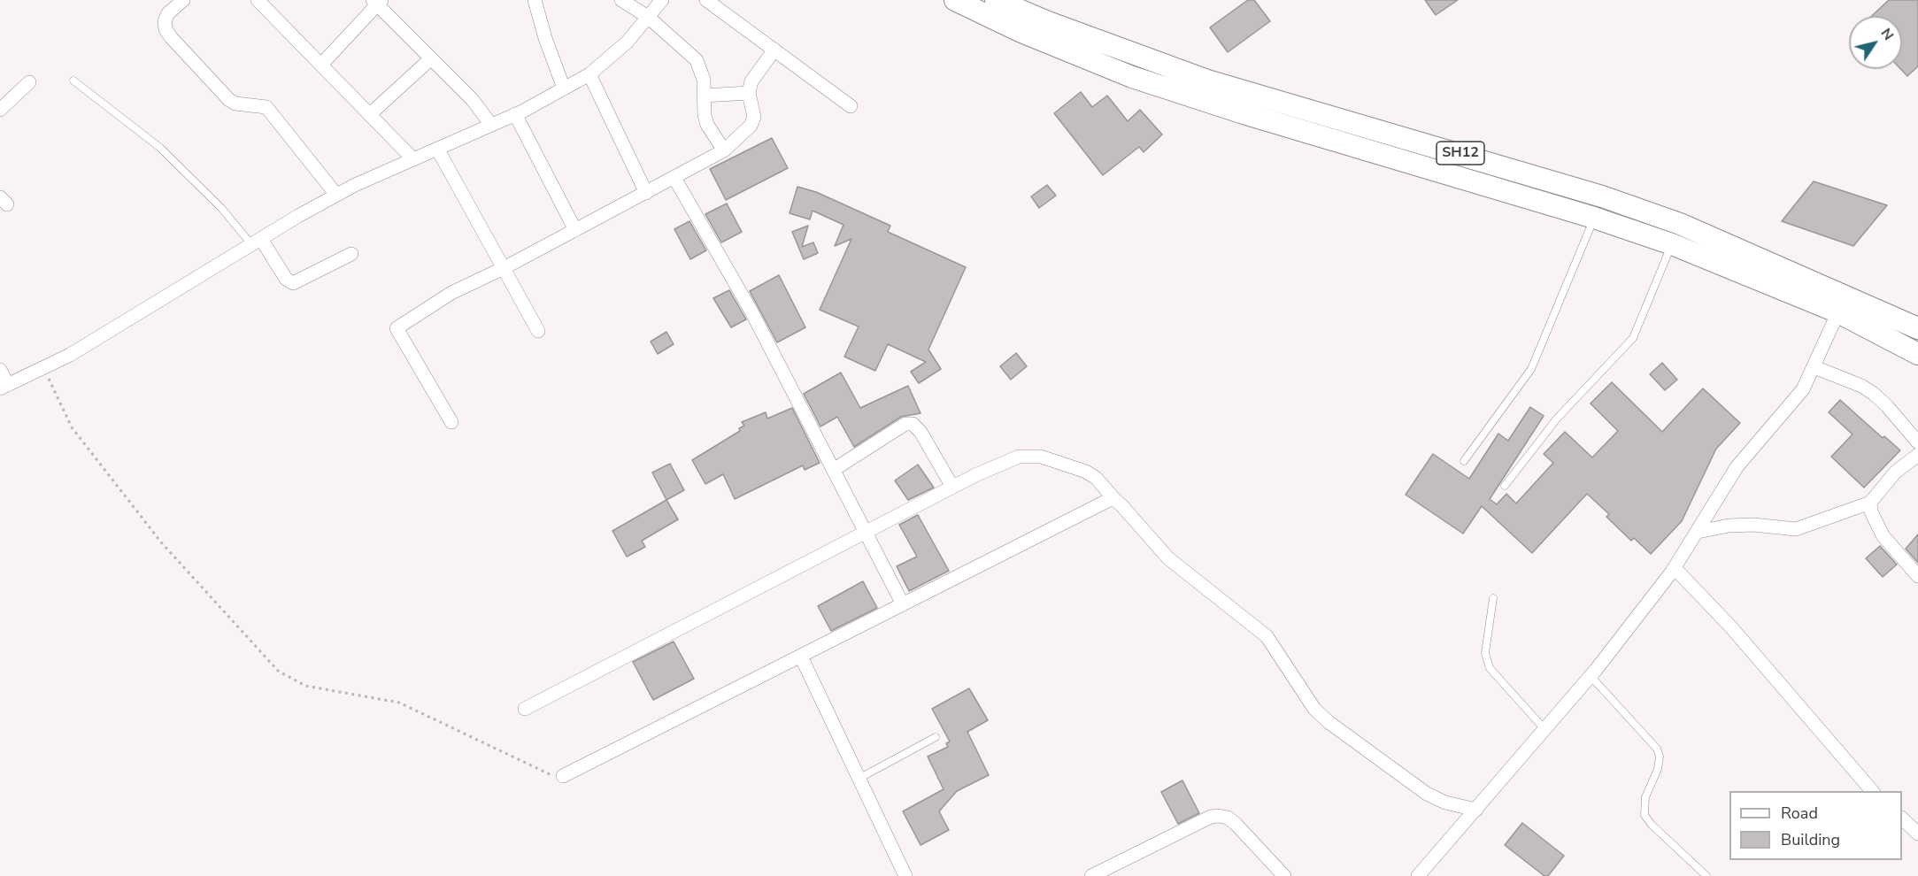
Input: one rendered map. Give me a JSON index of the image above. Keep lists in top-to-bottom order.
{
  "streets": {
    "main road": ["SH12"]
  },
  "legend": ["Road", "Building"],
  "north": "top right"
}
